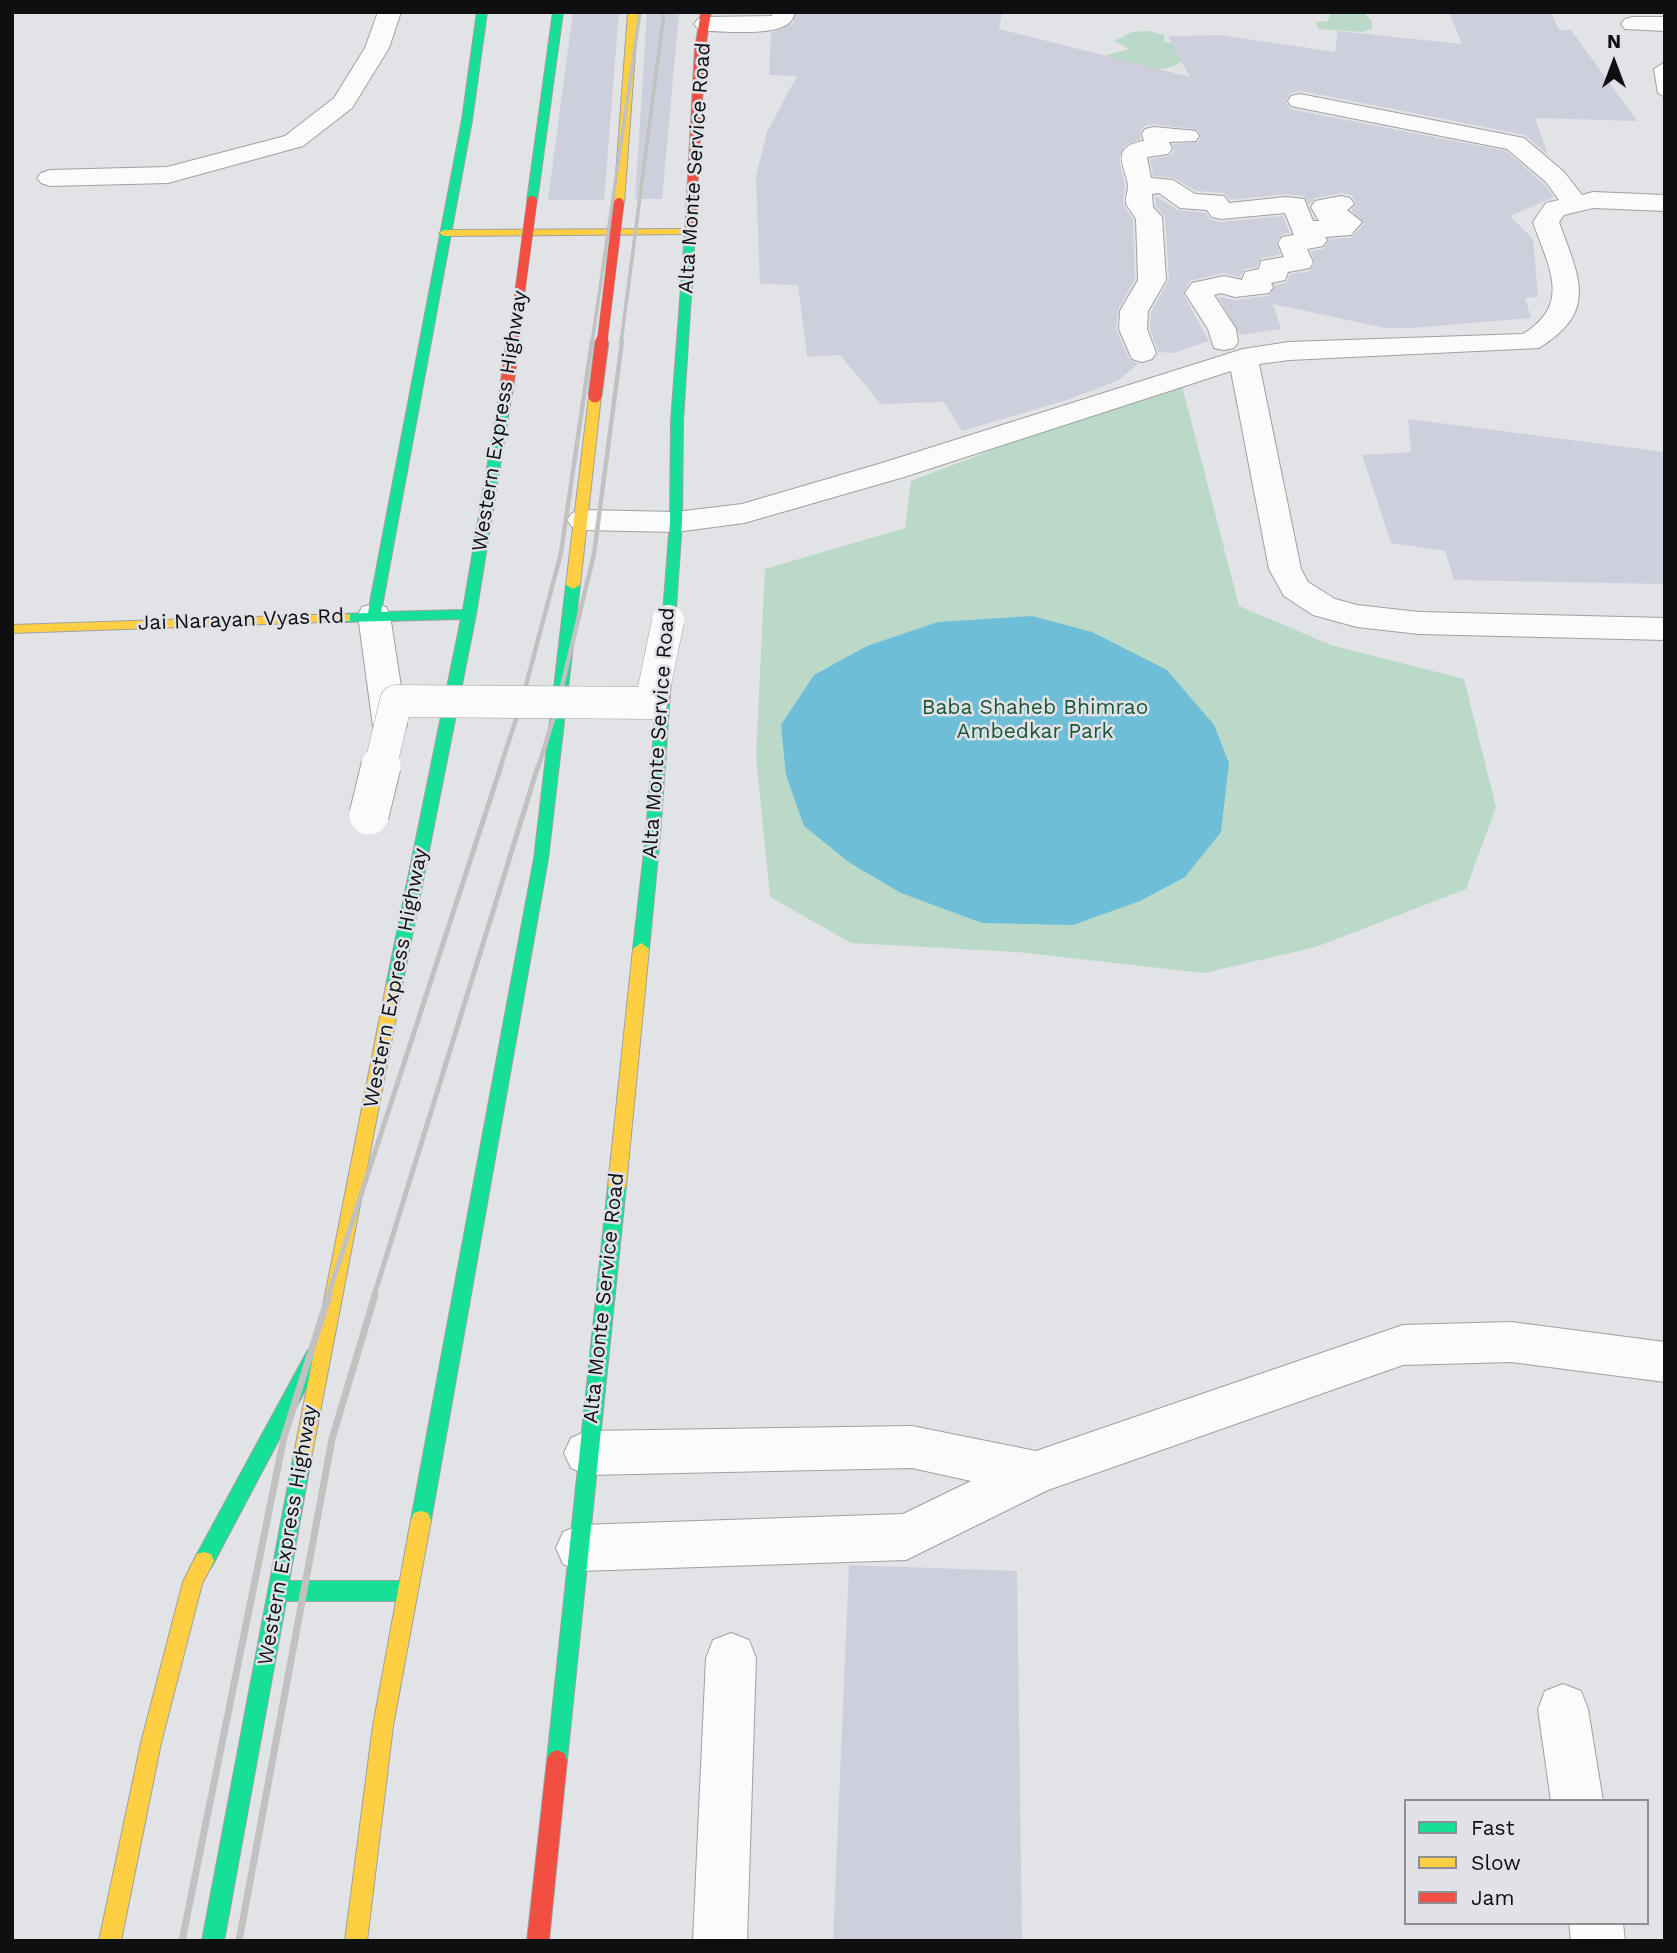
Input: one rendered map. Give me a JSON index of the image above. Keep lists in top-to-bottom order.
{
  "streets": {
    "main road": ["Alta Monte Service Road", "Western Express Highway", "Jai Narayan Vyas Rd"]
  },
  "crossings": [
    ["Western Express Highway", "Jai Narayan Vyas Rd"]
  ],
  "parks": ["Baba Shaheb Bhimrao Ambedkar Park"],
  "legend": ["Fast", "Slow", "Jam"],
  "north": "top"
}
